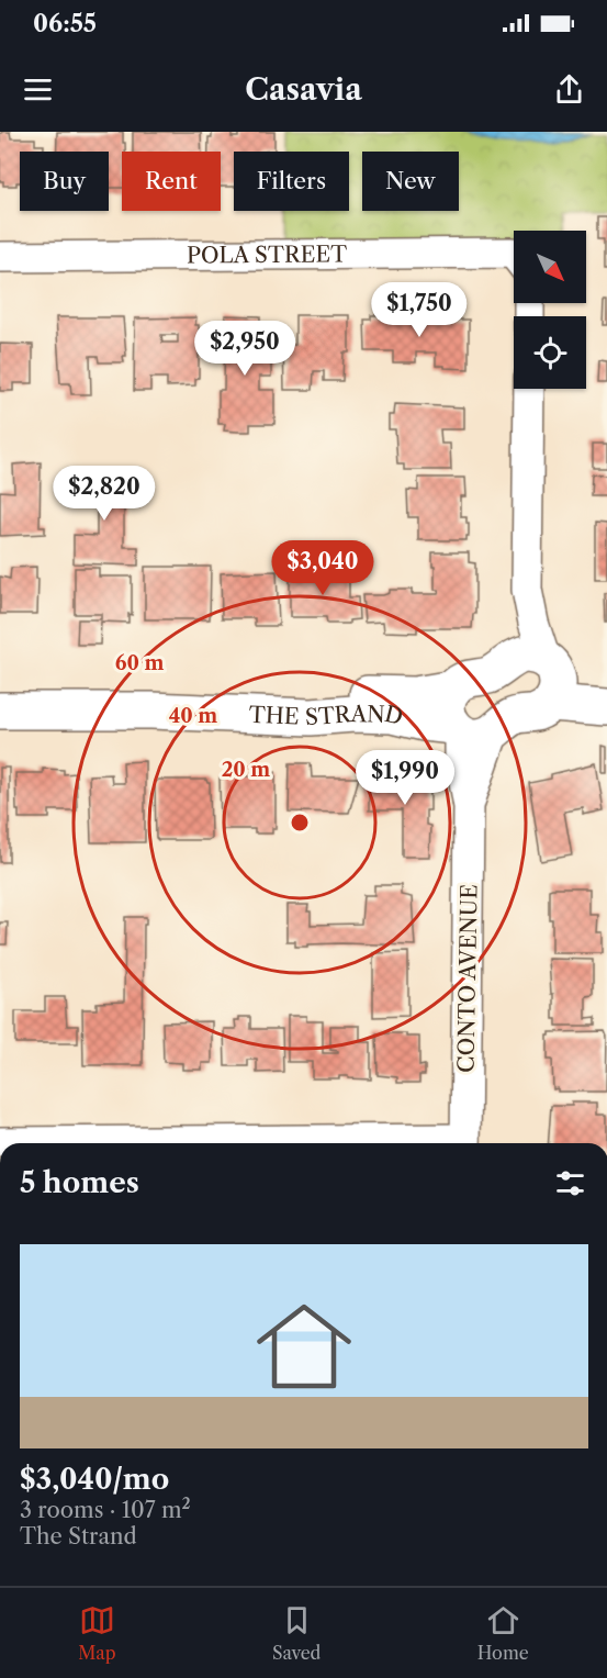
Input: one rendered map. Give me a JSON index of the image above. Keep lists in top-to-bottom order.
{
  "streets": {
    "street": ["POLA STREET", "THE STRAND", "CONTO AVENUE"]
  },
  "crossings": [
    ["THE STRAND", "CONTO AVENUE"]
  ],
  "north": "bottom right",
  "page": {
    "status": "06:55",
    "header": "Casavia",
    "chip": [
      "Buy",
      "Rent",
      "Filters",
      "New"
    ],
    "price": [
      "$1,750",
      "$2,950",
      "$2,820",
      "$3,040",
      "$1,990"
    ],
    "heading": "5 homes",
    "list": [
      {
        "name": "$3,040/mo",
        "note": "3 rooms · 107 m² · The Strand"
      }
    ],
    "tabs": ["Map", "Saved", "Home"]
  },
  "rings": ["60 m", "40 m", "20 m"]
}
